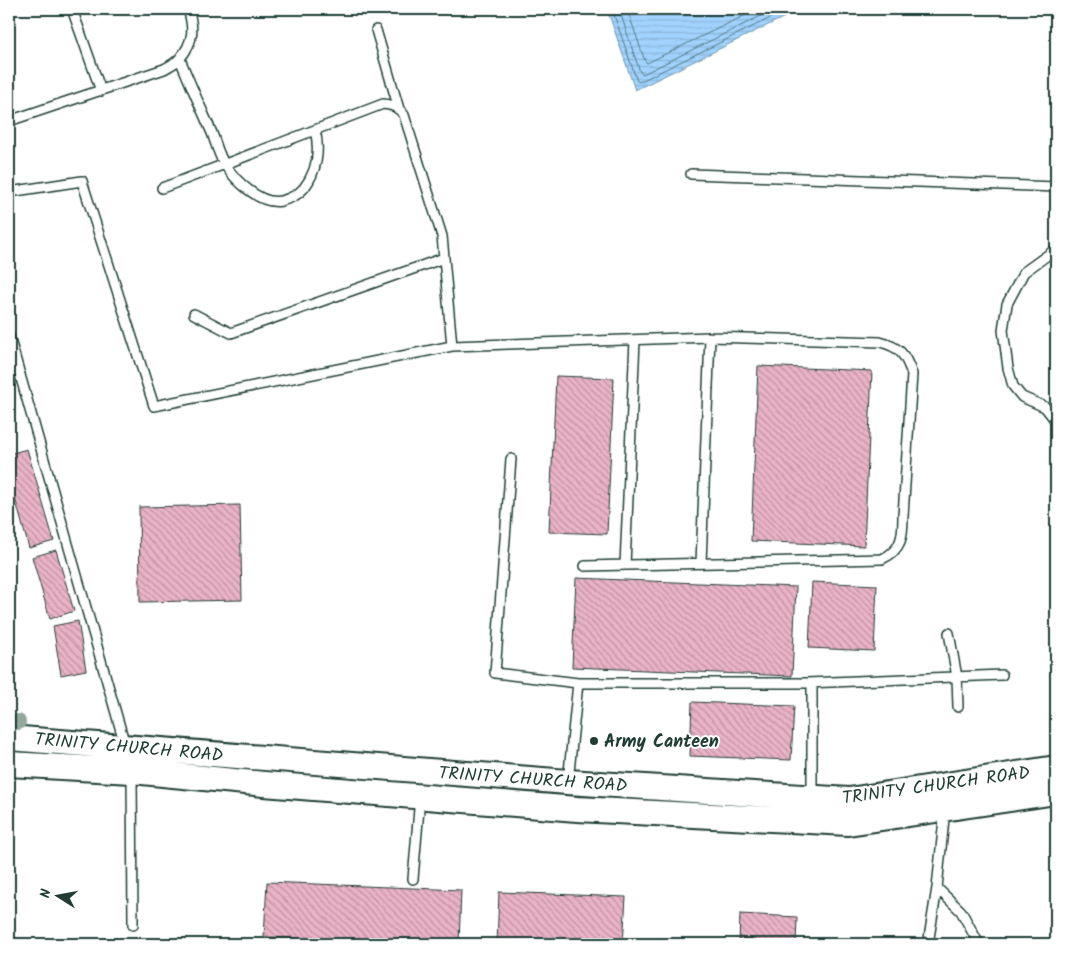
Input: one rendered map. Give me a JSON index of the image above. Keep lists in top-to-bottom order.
{
  "streets": {
    "main road": ["TRINITY CHURCH ROAD"]
  },
  "places": ["Army Canteen"],
  "north": "left"
}
